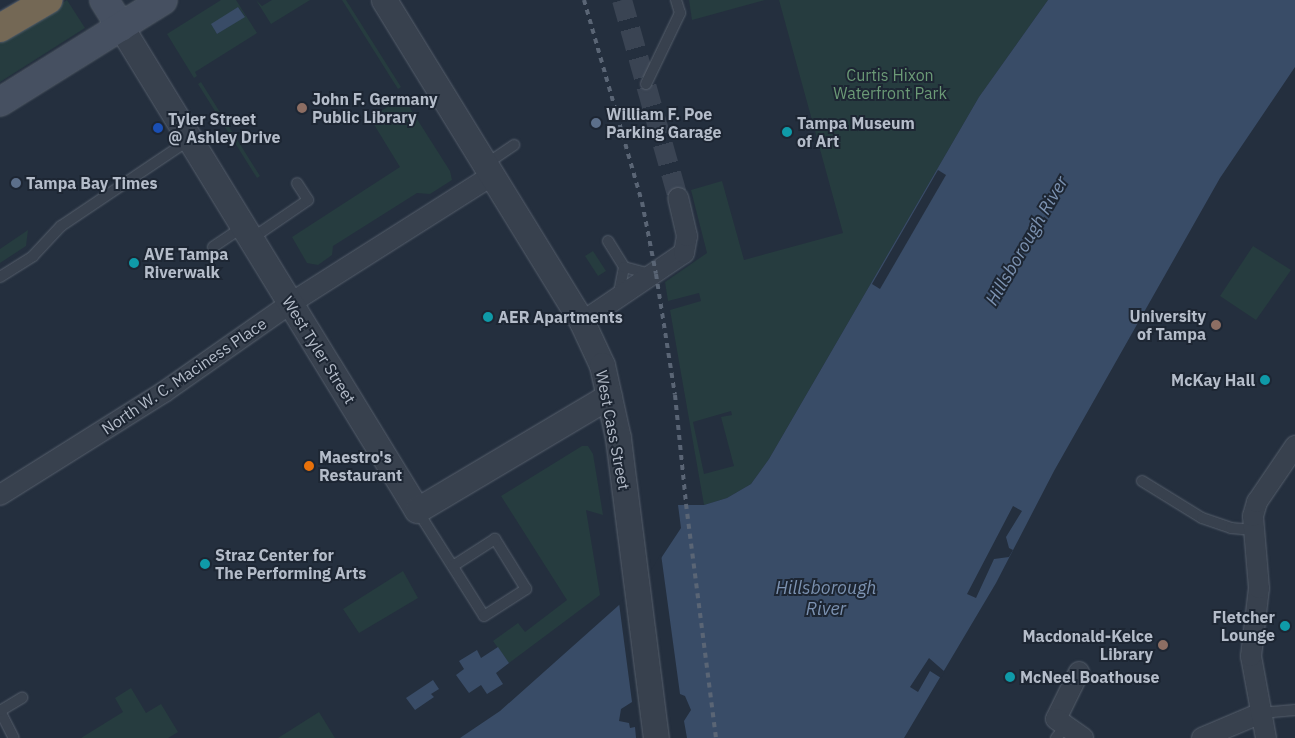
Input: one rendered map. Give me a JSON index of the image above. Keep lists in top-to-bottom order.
{
  "streets": {
    "main road": ["West Tyler Street"],
    "street": ["North W. C. Maciness Place", "West Cass Street"]
  },
  "crossings": [
    ["West Tyler Street", "North W. C. Maciness Place"],
    ["North W. C. Maciness Place", "West Cass Street"]
  ],
  "water": ["Hillsborough River"],
  "parks": ["Curtis Hixon Waterfront Park"],
  "places": [
    "John F. Germany Public Library",
    "William F. Poe Parking Garage",
    "Tyler Street @ Ashley Drive",
    "Tampa Museum of Art",
    "Tampa Bay Times",
    "AVE Tampa Riverwalk",
    "AER Apartments",
    "University of Tampa",
    "McKay Hall",
    "Maestro's Restaurant",
    "Straz Center for The Performing Arts",
    "Fletcher Lounge",
    "Macdonald-Kelce Library",
    "McNeel Boathouse"
  ]
}
